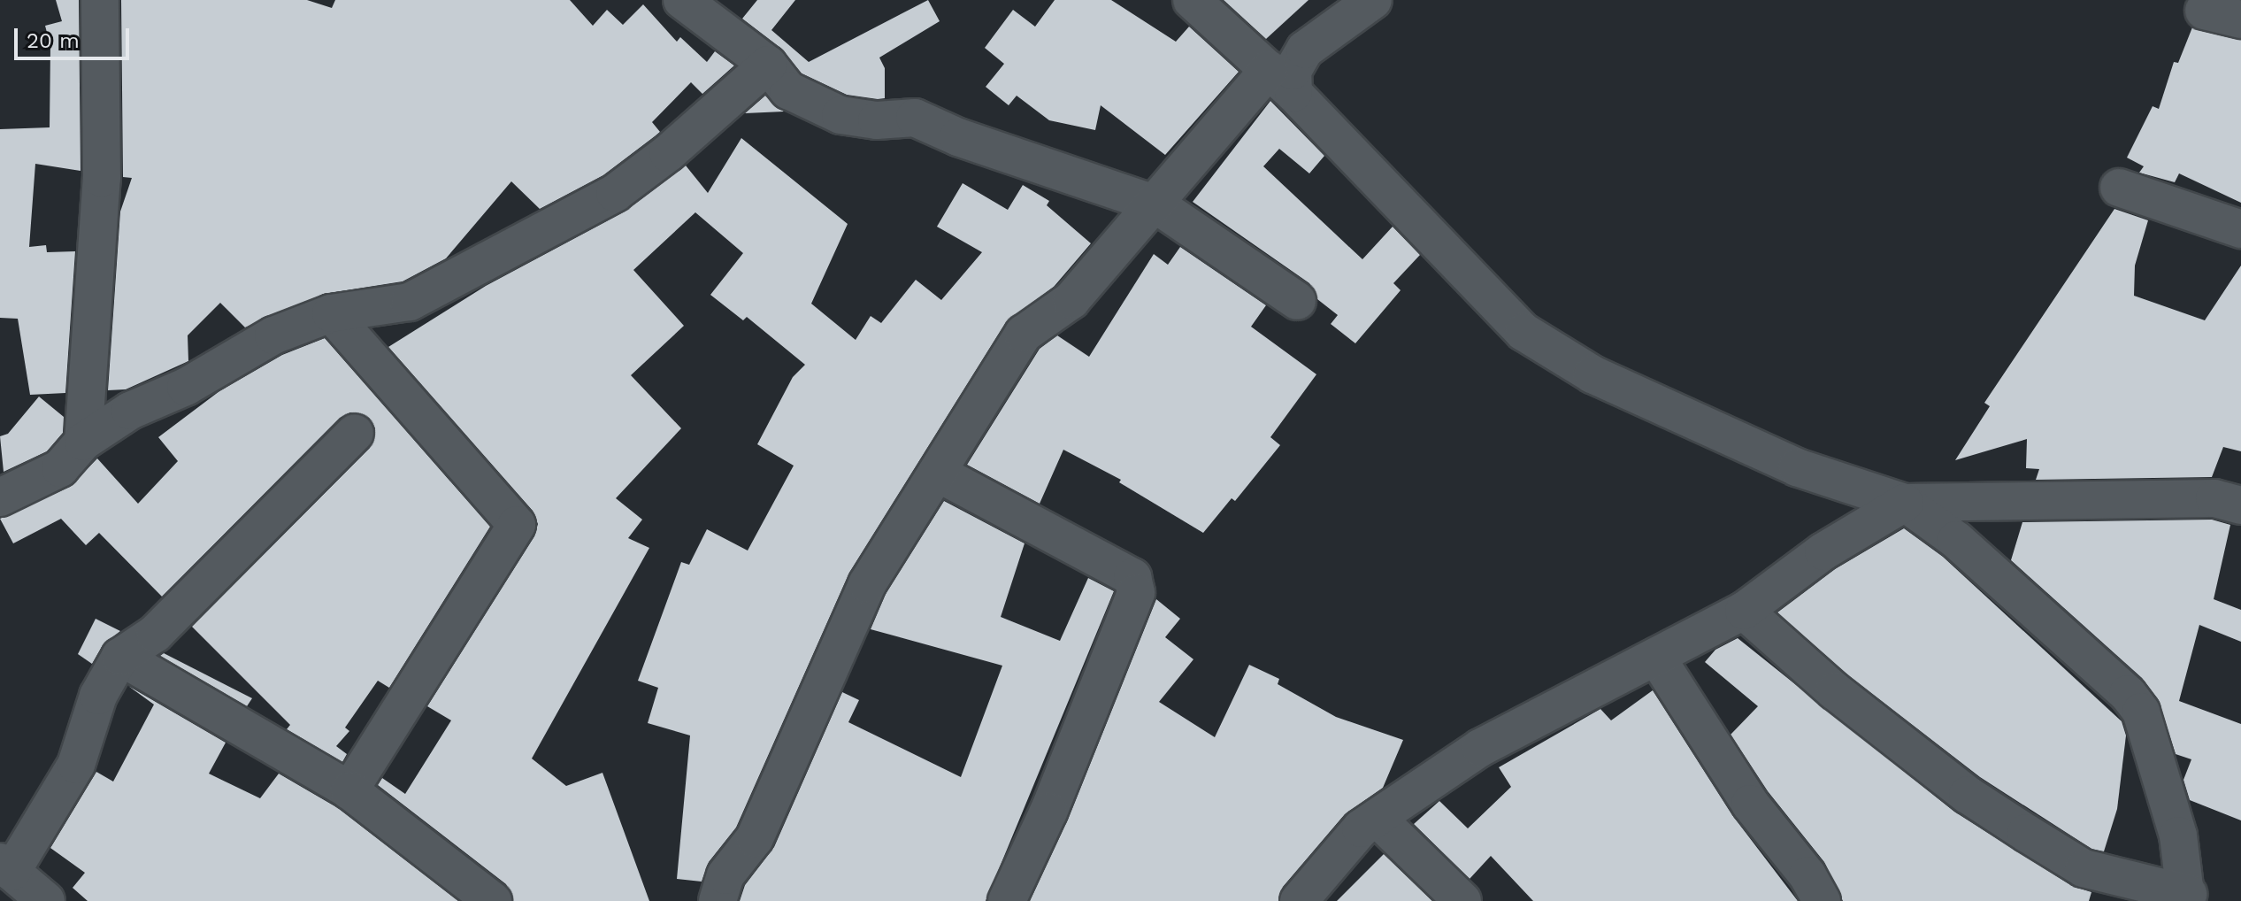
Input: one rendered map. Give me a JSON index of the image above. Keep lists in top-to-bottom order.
{
  "scale_bar": "20 m"
}
